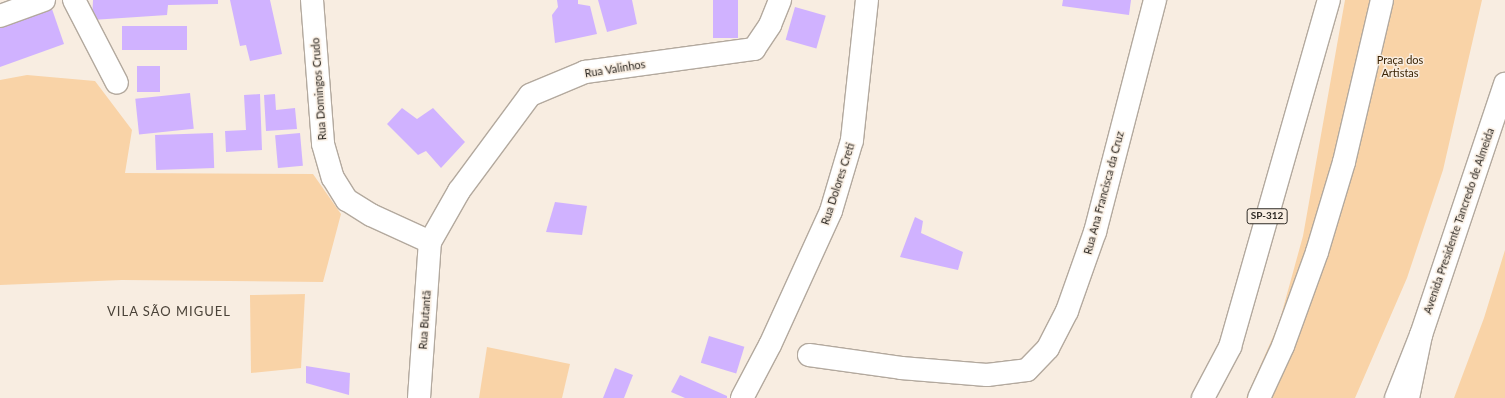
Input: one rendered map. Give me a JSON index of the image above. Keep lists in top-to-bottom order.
{
  "streets": {
    "main road": [
      "Rua Valinhos",
      "Rua Domingos Crudo",
      "Rua Dolores Creti",
      "Rua Ana Francisca da Cruz",
      "SP-312",
      "Avenida Presidente Tancredo de Almeida",
      "Rua Butantã"
    ]
  },
  "crossings": [
    ["Rua Valinhos", "Rua Domingos Crudo"],
    ["Rua Valinhos", "Rua Butantã"],
    ["Rua Domingos Crudo", "Rua Butantã"]
  ],
  "districts": ["VILA SÃO MIGUEL"],
  "parks": ["Praça dos Artistas"]
}
